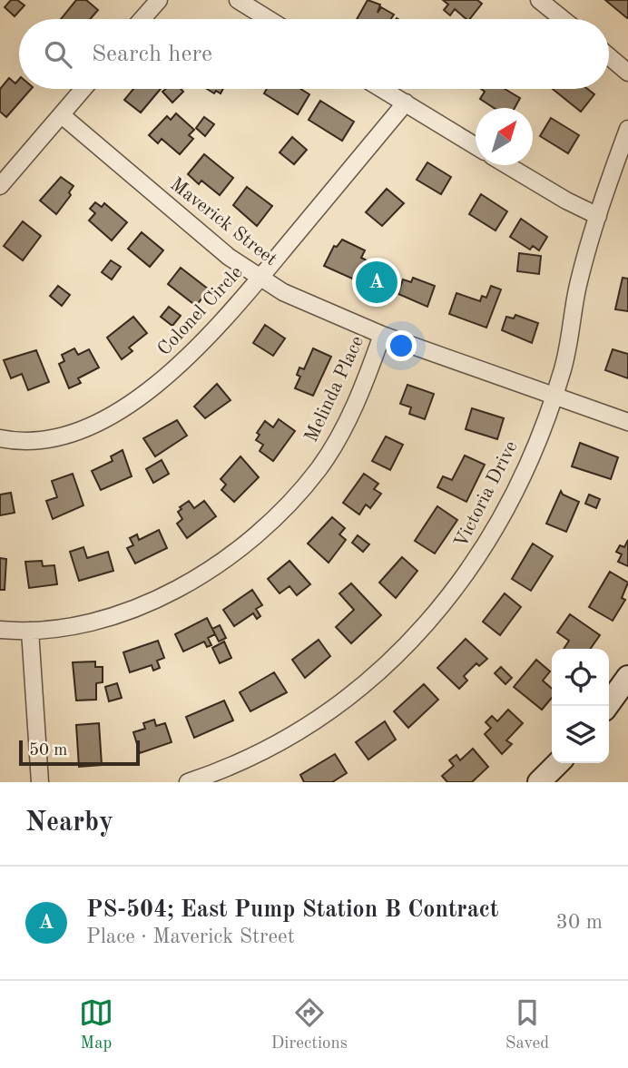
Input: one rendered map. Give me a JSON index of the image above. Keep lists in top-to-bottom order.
{
  "streets": {
    "street": [
      "Maverick Street",
      "Colonel Circle",
      "Melinda Place",
      "Victoria Drive"
    ]
  },
  "crossings": [
    ["Maverick Street", "Colonel Circle"],
    ["Maverick Street", "Melinda Place"],
    ["Maverick Street", "Victoria Drive"]
  ],
  "scale_bar": "50 m",
  "north": "top right",
  "page": {
    "search": "Search here",
    "pins": "A",
    "scale": "50 m",
    "heading": "Nearby",
    "list": [
      {
        "mark": "A",
        "name": "PS-504; East Pump Station B Contract",
        "note": "Place · Maverick Street",
        "value": "30 m"
      }
    ],
    "nav": ["Map", "Directions", "Saved"]
  }
}
